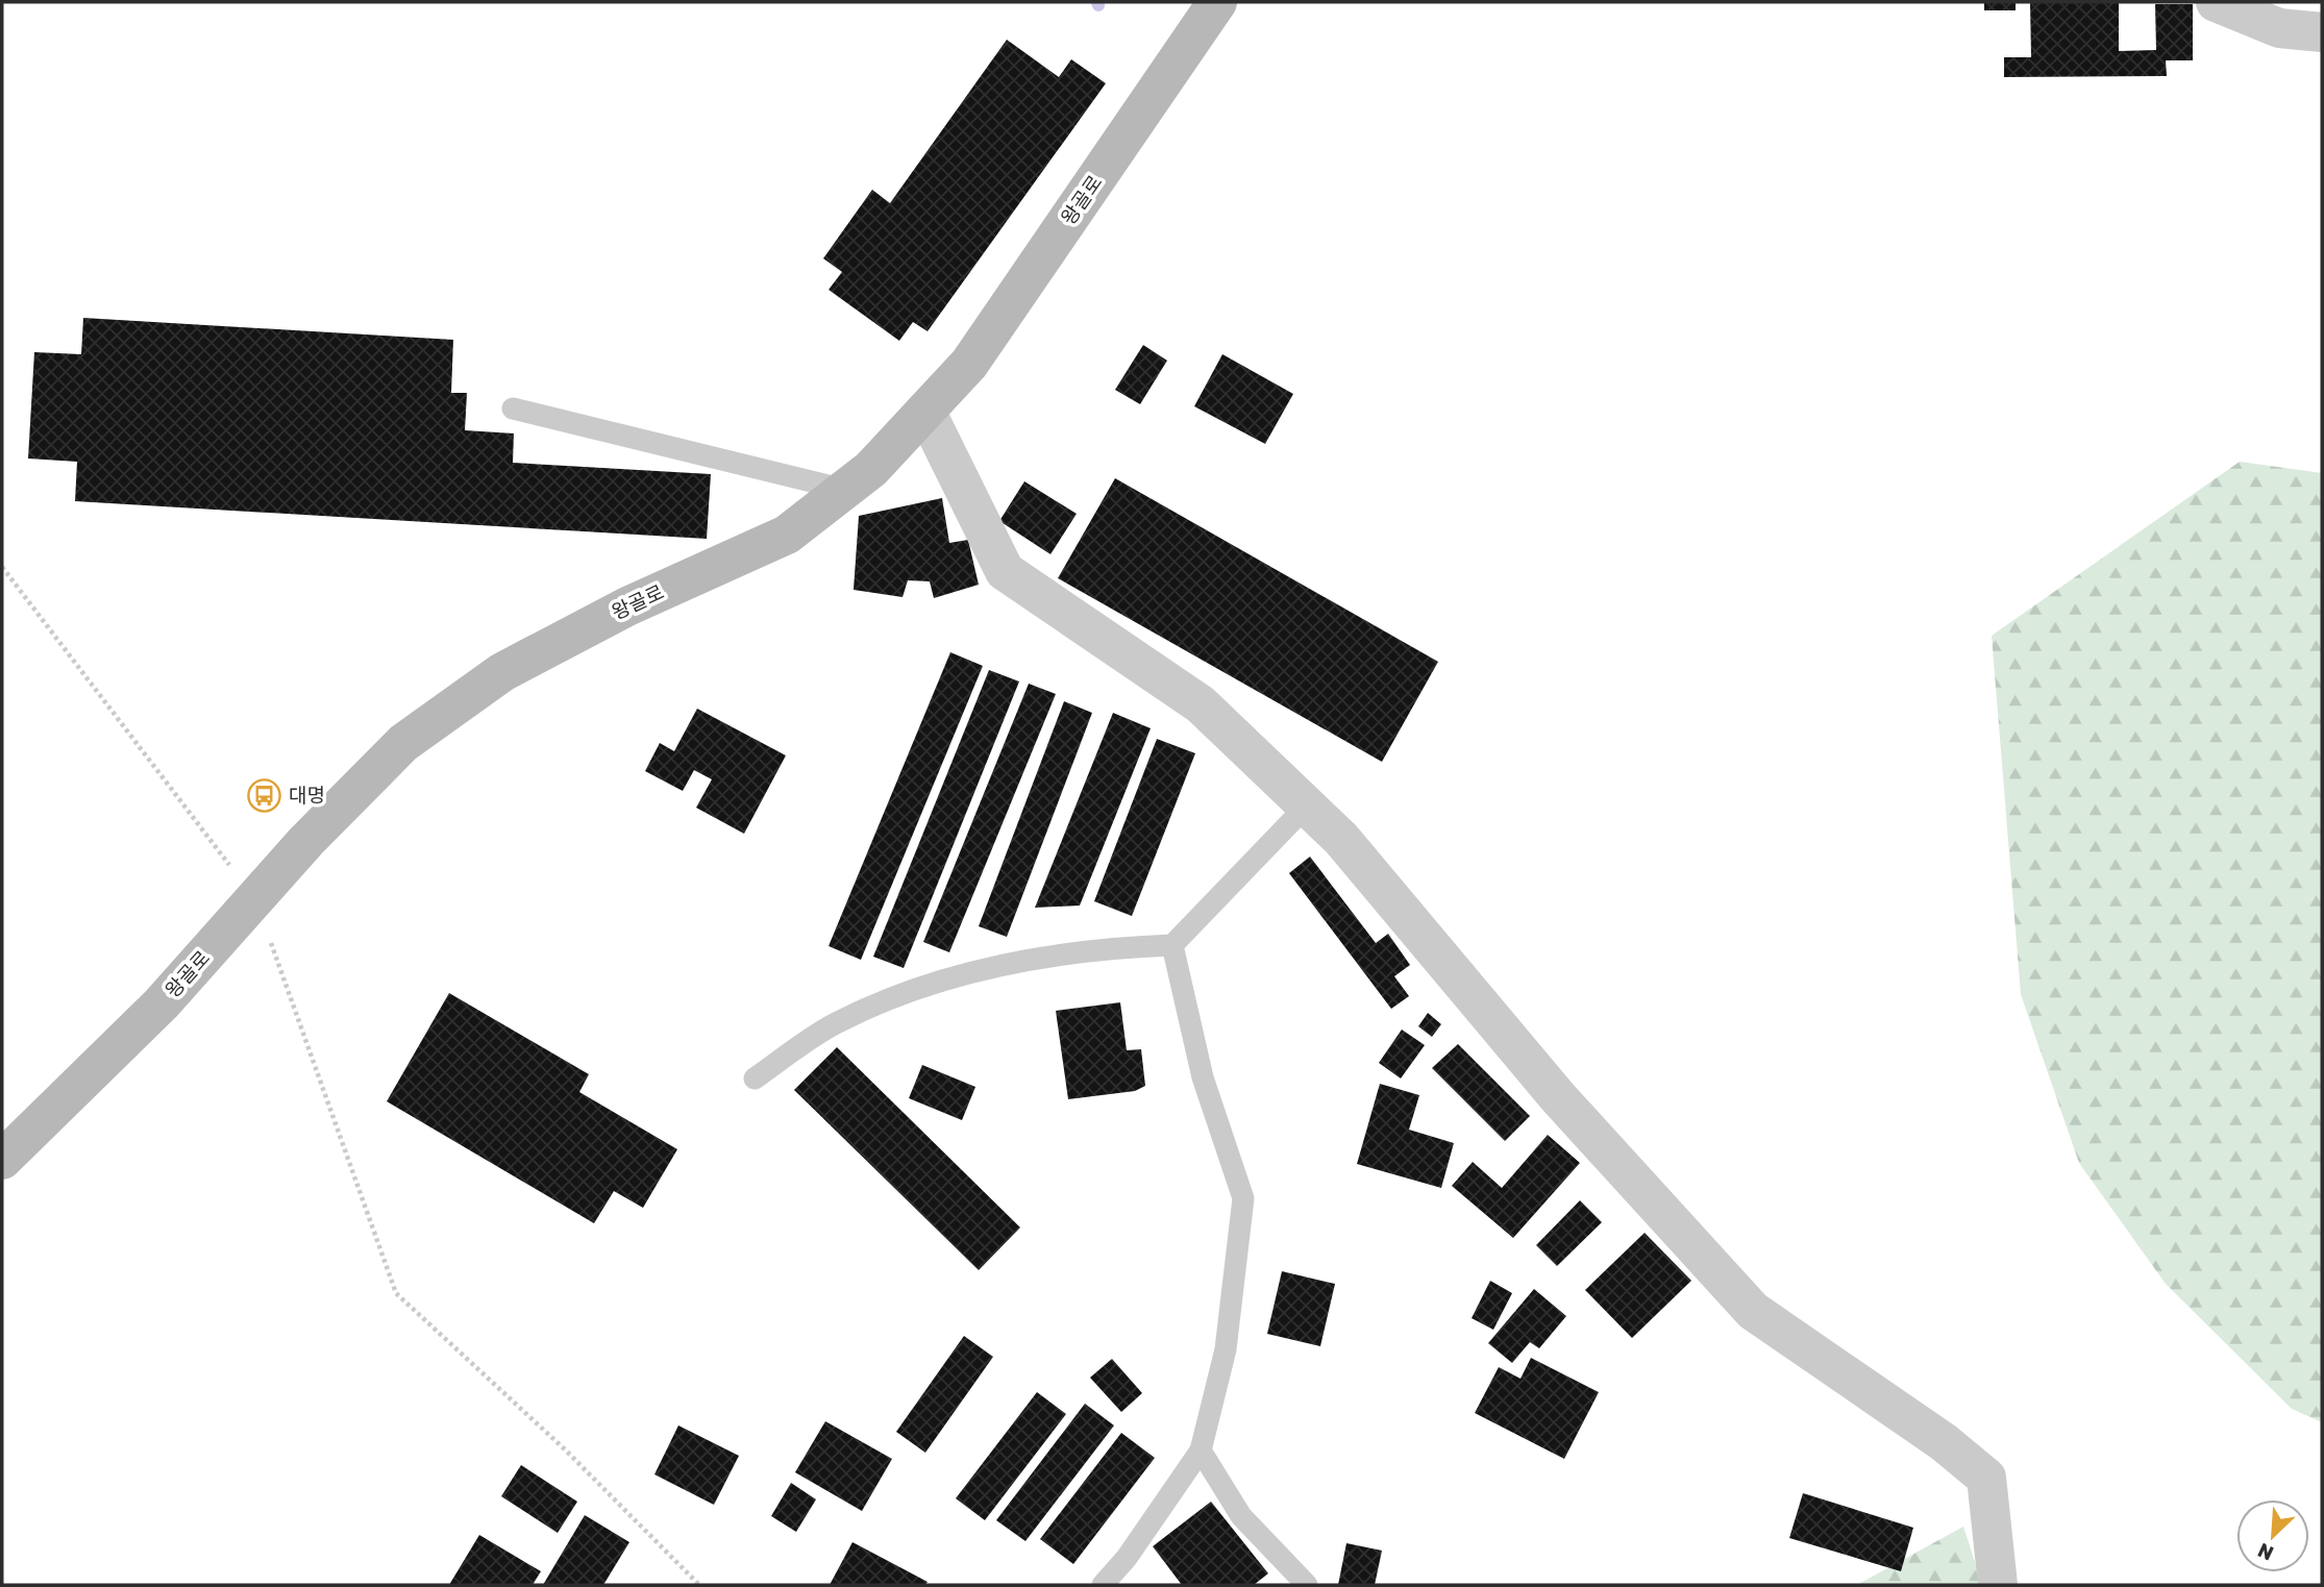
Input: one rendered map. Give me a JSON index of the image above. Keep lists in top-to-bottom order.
{
  "streets": {
    "main road": ["왕골로"]
  },
  "places": {
    "bus stop": ["대명"]
  },
  "north": "bottom left"
}
